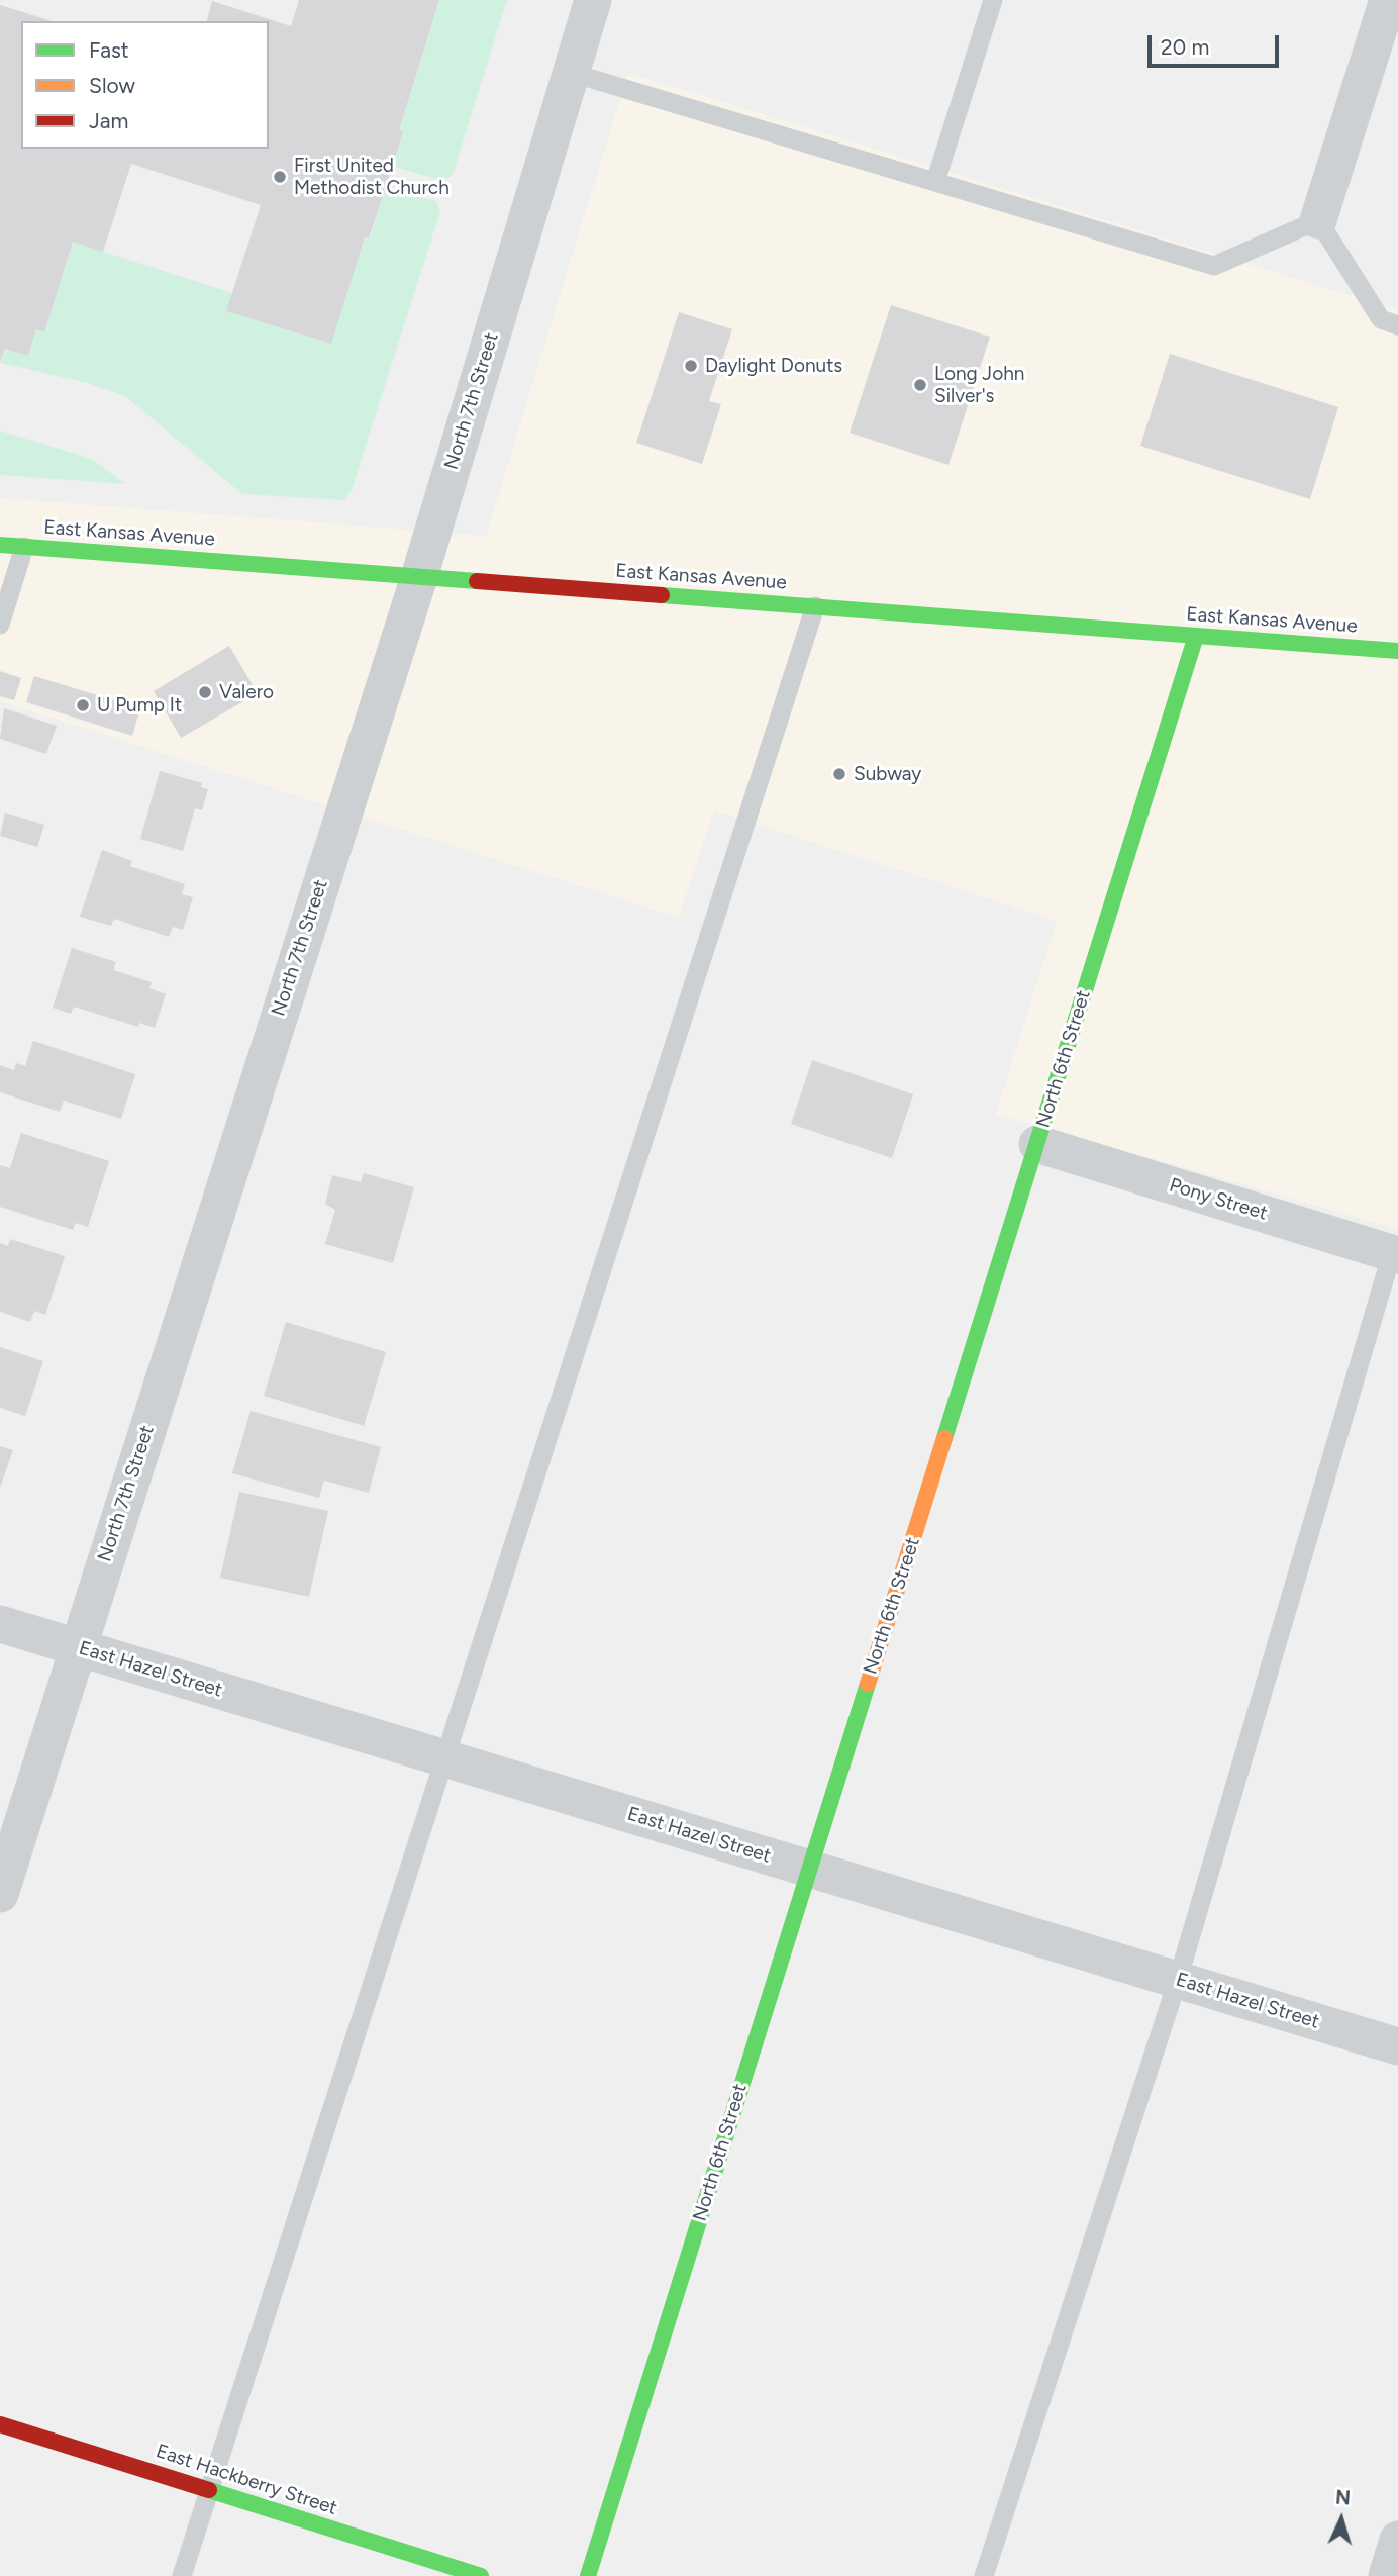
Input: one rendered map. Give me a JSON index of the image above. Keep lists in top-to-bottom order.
{
  "streets": {
    "street": [
      "North 7th Street",
      "East Kansas Avenue",
      "North 6th Street",
      "Pony Street",
      "East Hazel Street",
      "East Hackberry Street"
    ]
  },
  "crossings": [
    ["North 7th Street", "East Kansas Avenue"],
    ["North 7th Street", "East Hazel Street"],
    ["East Kansas Avenue", "North 6th Street"],
    ["North 6th Street", "Pony Street"],
    ["North 6th Street", "East Hazel Street"]
  ],
  "places": [
    "First United Methodist Church",
    "Daylight Donuts",
    "Long John Silver's",
    "Valero",
    "U Pump It",
    "Subway"
  ],
  "legend": ["Fast", "Slow", "Jam"],
  "scale_bar": "20 m",
  "north": "top"
}
